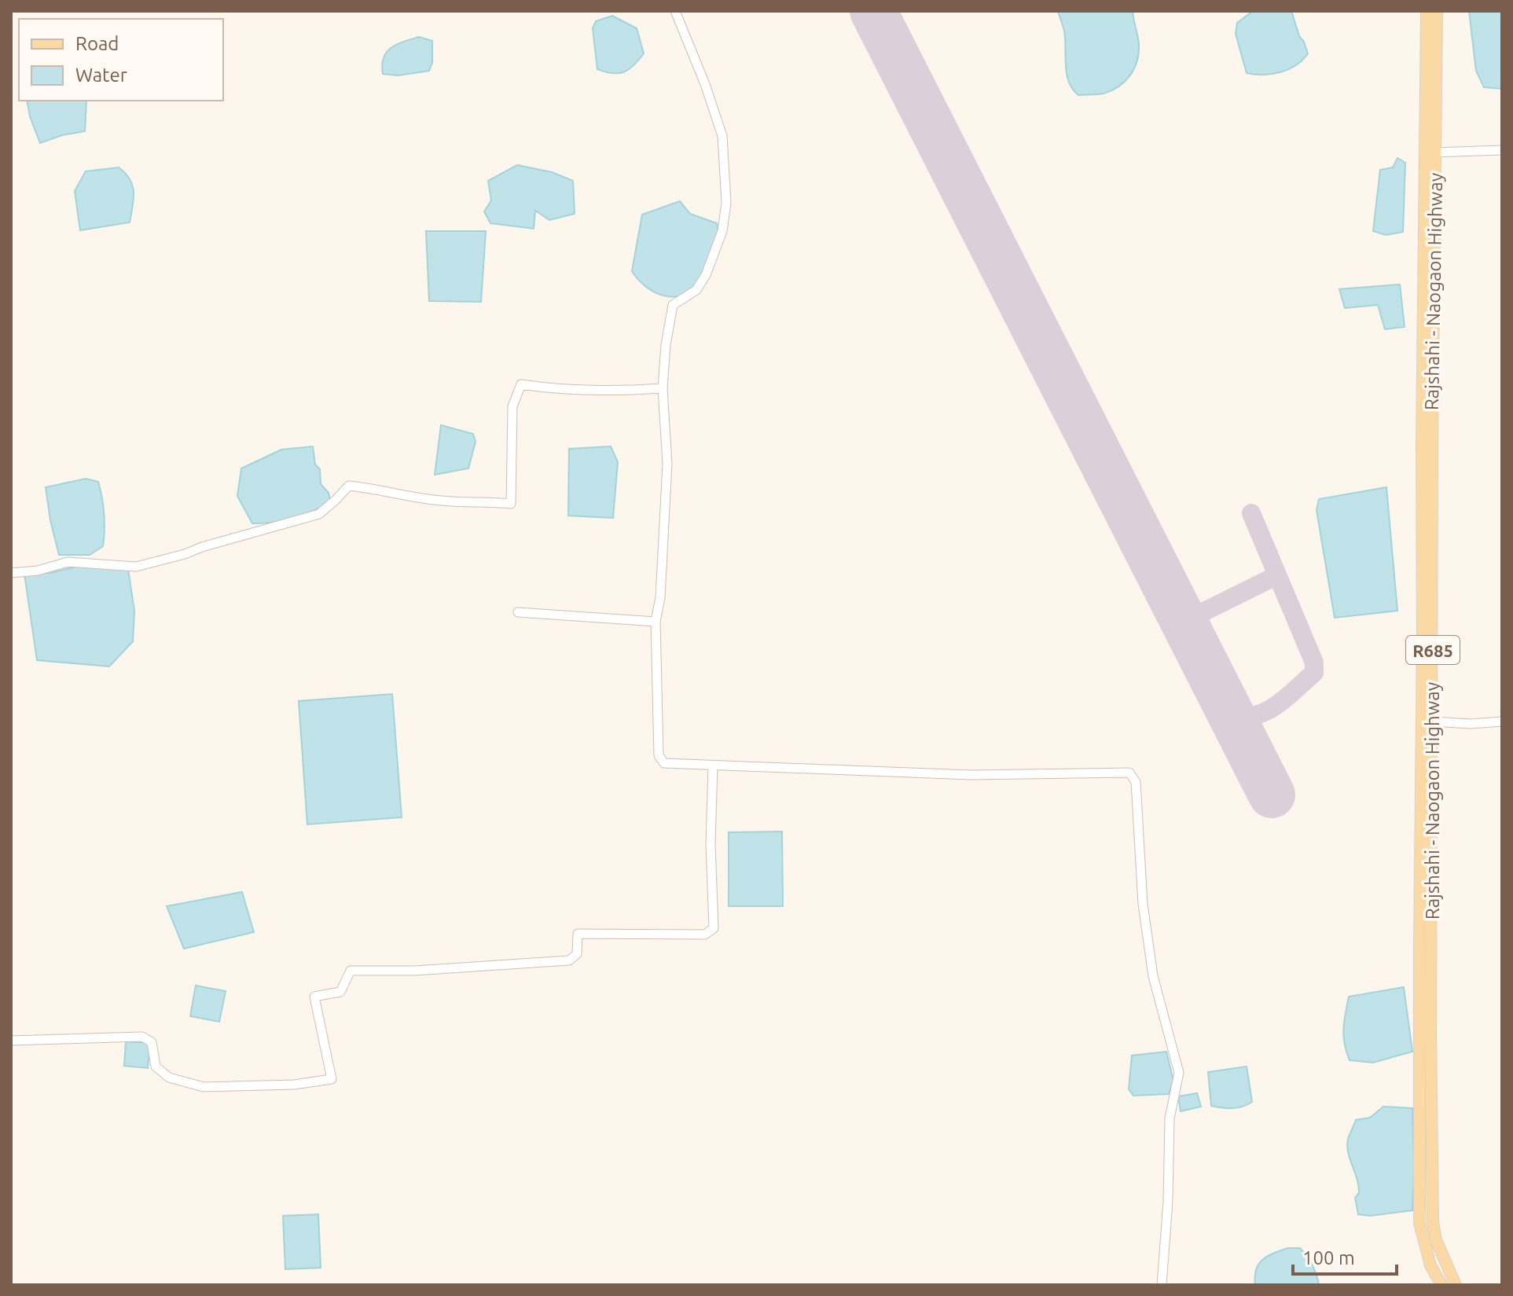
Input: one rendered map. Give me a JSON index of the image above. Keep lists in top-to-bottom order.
{
  "streets": {
    "main road": ["Rajshahi - Naogaon Highway", "R685"]
  },
  "legend": ["Road", "Water"],
  "scale_bar": "100 m"
}
